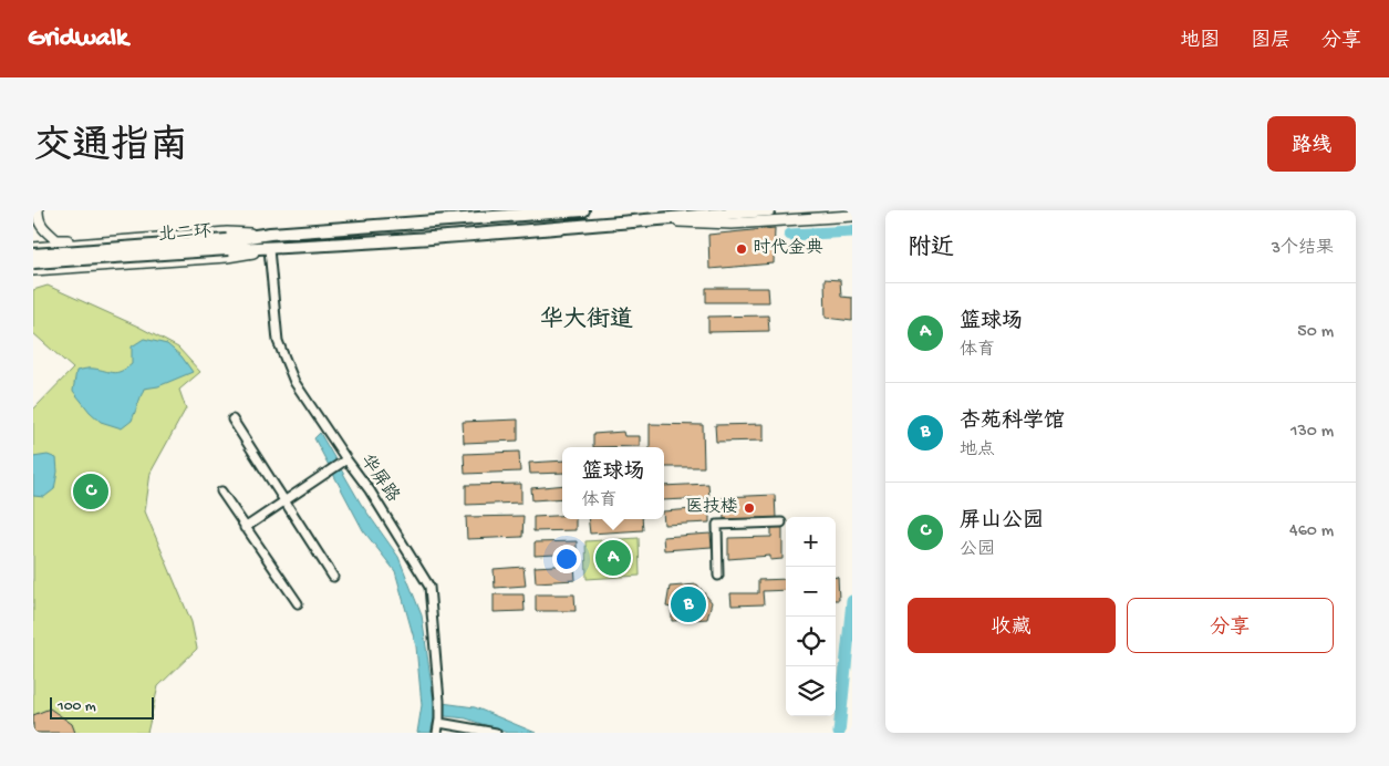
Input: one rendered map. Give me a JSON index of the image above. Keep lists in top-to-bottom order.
{
  "streets": {
    "highway": ["北二环"],
    "street": ["华屏路"]
  },
  "districts": ["华大街道"],
  "places": ["时代金典", "医技楼"],
  "scale_bar": "100 m",
  "page": {
    "header": "Gridwalk",
    "nav": ["地图", "图层", "分享"],
    "title": "交通指南",
    "buttons": [
      "路线",
      ["收藏", "分享"]
    ],
    "heading": ["附近", "3个结果"],
    "list": [
      {
        "mark": "A",
        "name": "篮球场",
        "note": "体育",
        "value": "50 m"
      },
      {
        "mark": "B",
        "name": "杏苑科学馆",
        "note": "地点",
        "value": "130 m"
      },
      {
        "mark": "C",
        "name": "屏山公园",
        "note": "公园",
        "value": "460 m"
      }
    ],
    "popup": ["篮球场", "体育"],
    "pins": ["C", "A", "B"],
    "map_buttons": ["+", "−"],
    "scale": "100 m"
  }
}
